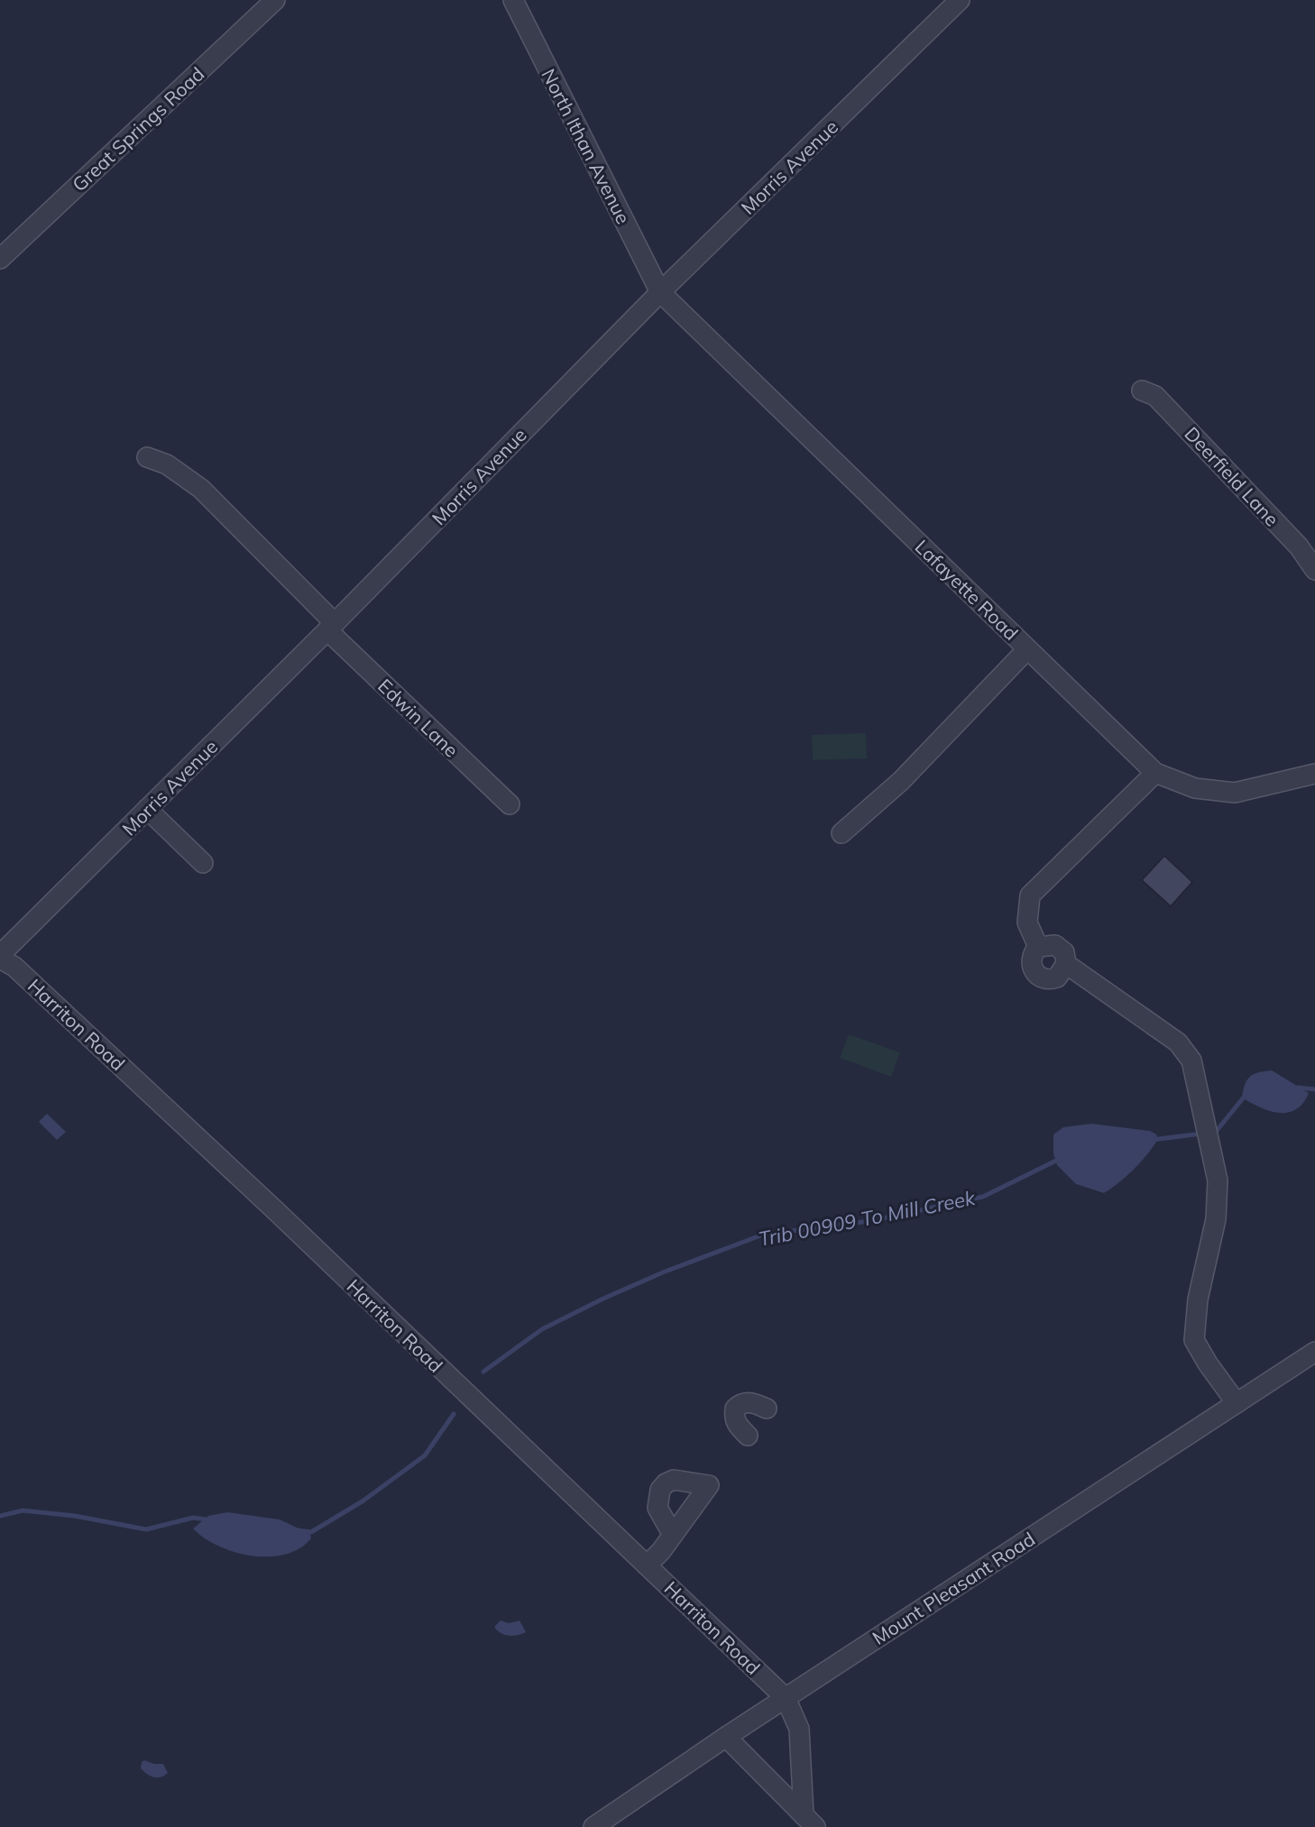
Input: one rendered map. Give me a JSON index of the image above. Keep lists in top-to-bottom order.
{
  "streets": {
    "street": [
      "Great Springs Road",
      "North Ithan Avenue",
      "Morris Avenue",
      "Deerfield Lane",
      "Lafayette Road",
      "Edwin Lane",
      "Harriton Road",
      "Mount Pleasant Road"
    ]
  },
  "crossings": [
    ["North Ithan Avenue", "Morris Avenue"],
    ["North Ithan Avenue", "Lafayette Road"],
    ["Morris Avenue", "Lafayette Road"],
    ["Morris Avenue", "Edwin Lane"],
    ["Morris Avenue", "Harriton Road"],
    ["Harriton Road", "Mount Pleasant Road"]
  ],
  "water": ["Trib 00909 To Mill Creek"]
}
